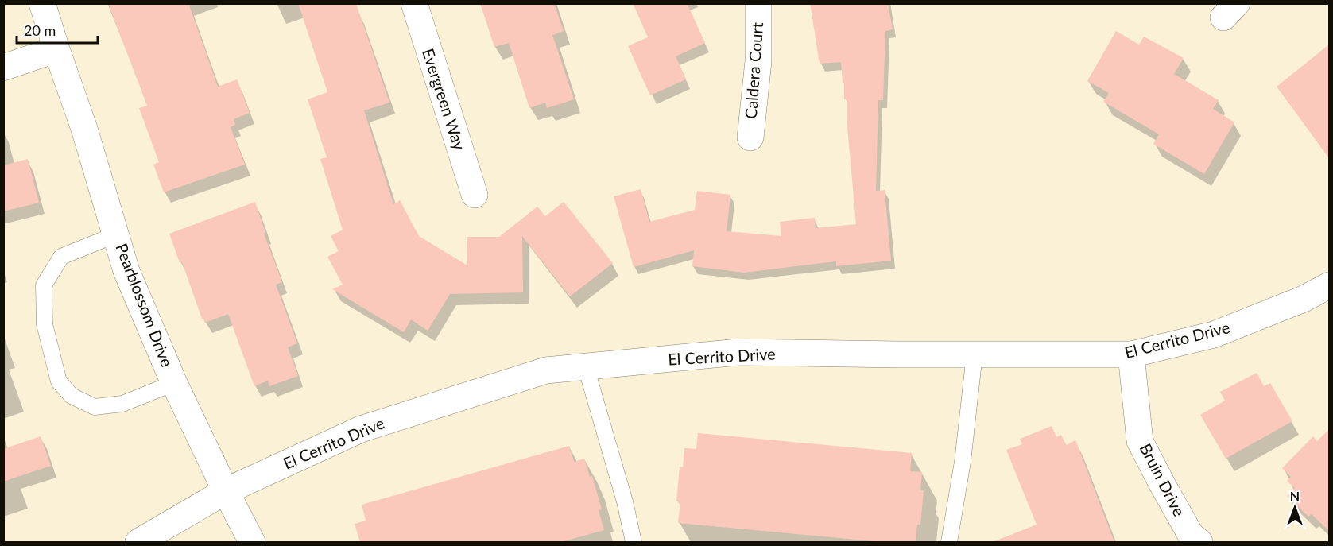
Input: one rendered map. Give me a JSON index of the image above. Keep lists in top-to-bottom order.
{
  "streets": {
    "street": [
      "Caldera Court",
      "Evergreen Way",
      "Pearblossom Drive",
      "El Cerrito Drive",
      "Bruin Drive"
    ]
  },
  "crossings": [
    ["Pearblossom Drive", "El Cerrito Drive"],
    ["El Cerrito Drive", "Bruin Drive"]
  ],
  "scale_bar": "20 m",
  "north": "top"
}
